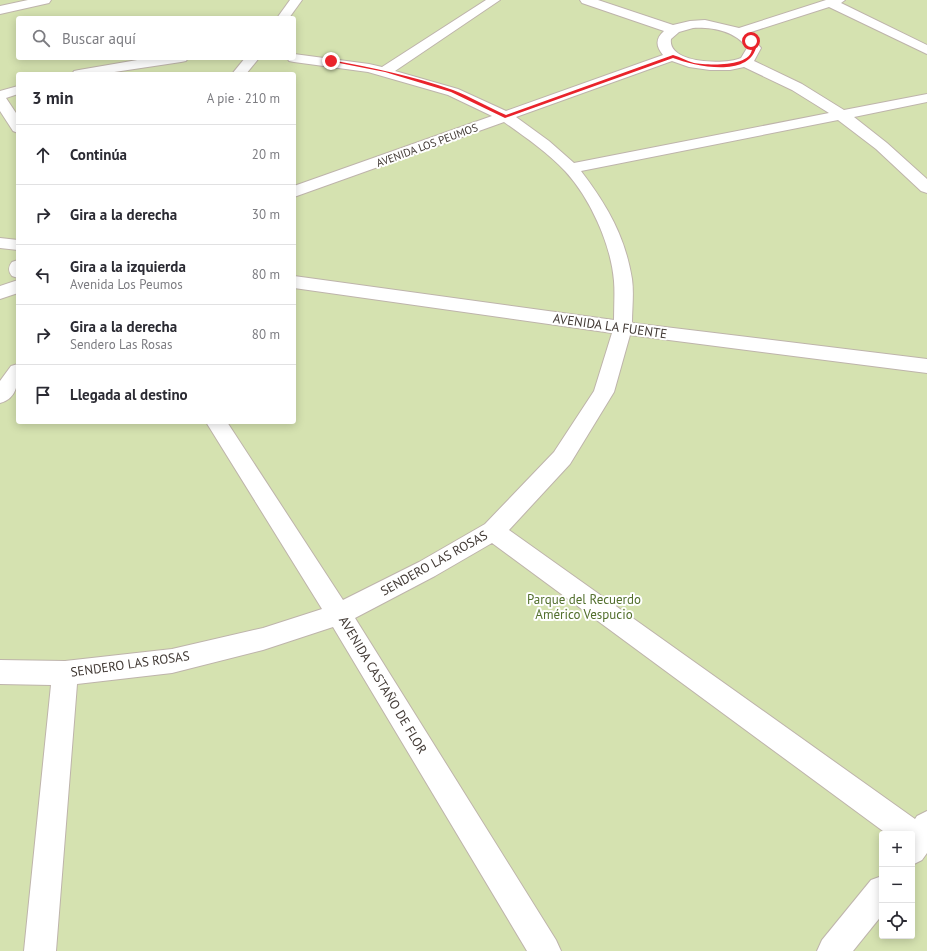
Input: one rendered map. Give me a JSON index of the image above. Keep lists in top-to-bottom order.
{
  "streets": {
    "lane": [
      "AVENIDA LOS PEUMOS",
      "AVENIDA LA FUENTE",
      "SENDERO LAS ROSAS",
      "AVENIDA CASTAÑO DE FLOR"
    ]
  },
  "crossings": [
    ["AVENIDA LOS PEUMOS", "SENDERO LAS ROSAS"],
    ["AVENIDA LA FUENTE", "SENDERO LAS ROSAS"],
    ["SENDERO LAS ROSAS", "AVENIDA CASTAÑO DE FLOR"]
  ],
  "parks": ["Parque del Recuerdo Américo Vespucio"],
  "page": {
    "search": "Buscar aquí",
    "heading": ["3 min", "A pie · 210 m"],
    "list": [
      ["Continúa", "20 m"],
      ["Gira a la derecha", "30 m"],
      ["Gira a la izquierda", "Avenida Los Peumos", "80 m"],
      ["Gira a la derecha", "Sendero Las Rosas", "80 m"],
      "Llegada al destino"
    ],
    "map_buttons": ["+", "−"]
  }
}
